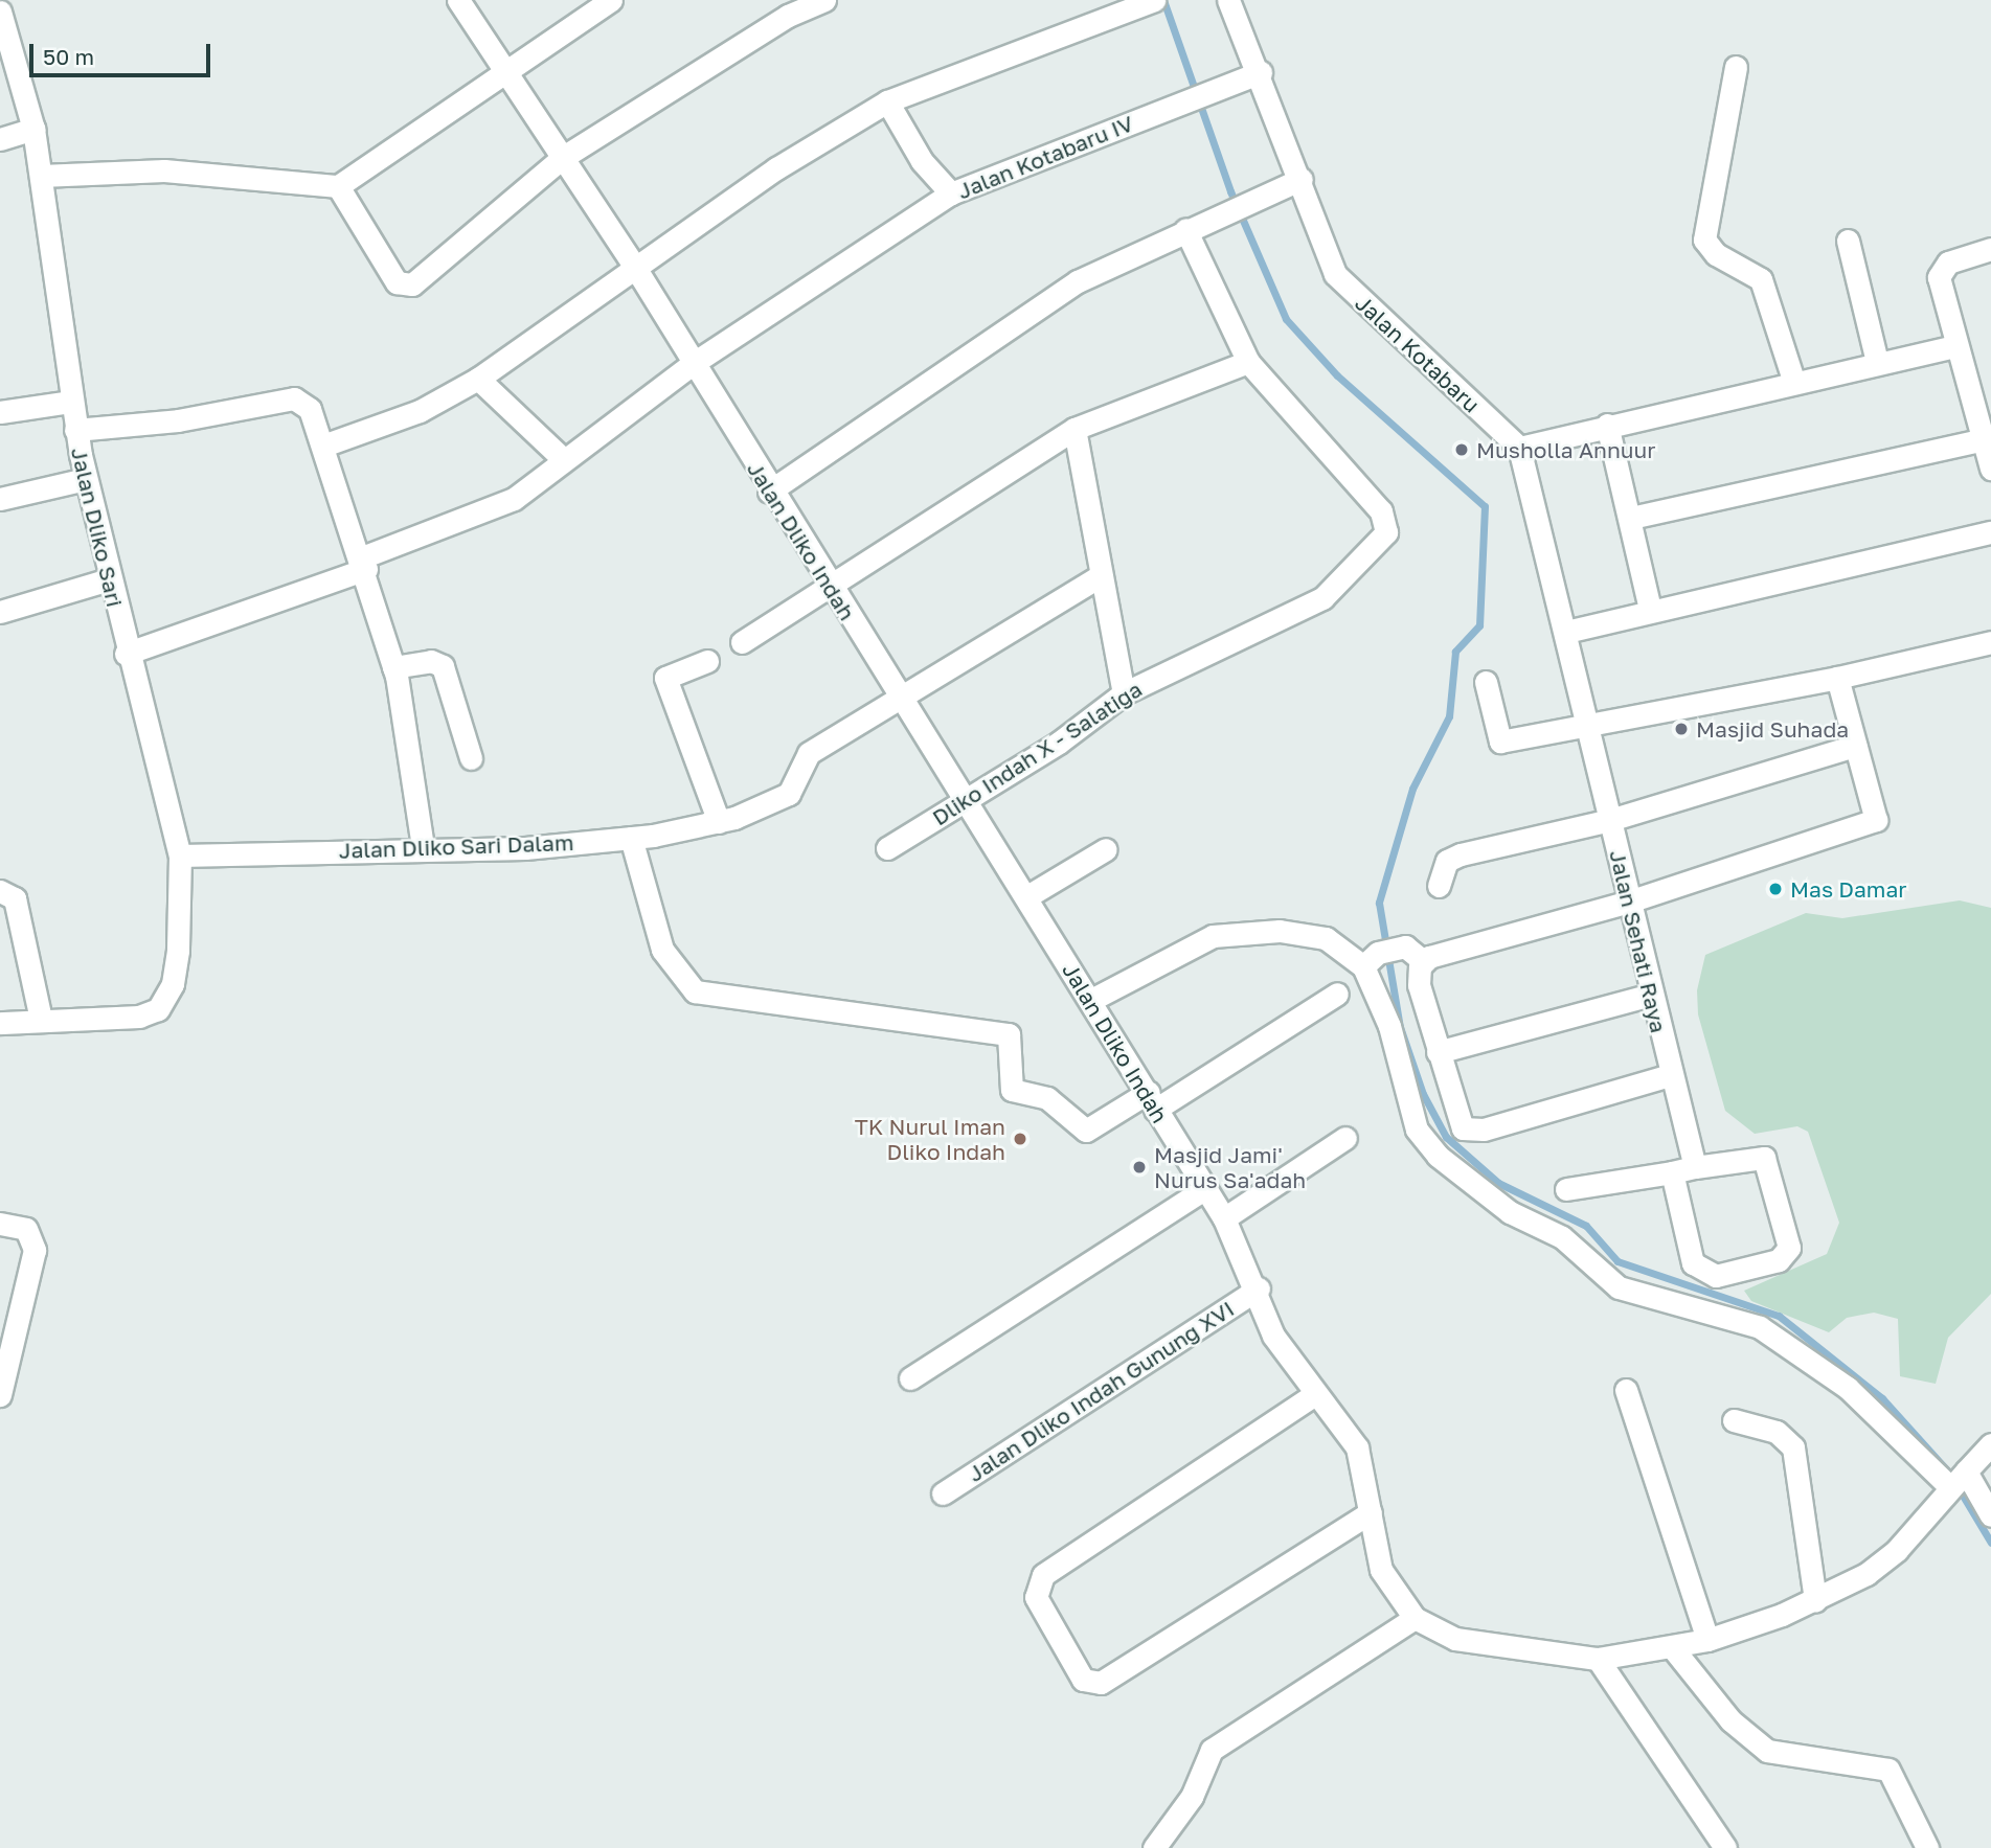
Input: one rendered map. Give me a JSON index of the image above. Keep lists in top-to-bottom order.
{
  "streets": {
    "street": [
      "Jalan Kotabaru IV",
      "Jalan Kotabaru",
      "Jalan Dliko Sari",
      "Jalan Dliko Indah",
      "Dliko Indah X - Salatiga",
      "Jalan Dliko Sari Dalam",
      "Jalan Sehati Raya",
      "Jalan Dliko Indah Gunung XVI"
    ]
  },
  "crossings": [
    ["Jalan Kotabaru IV", "Jalan Kotabaru"],
    ["Jalan Kotabaru IV", "Jalan Dliko Sari"],
    ["Jalan Kotabaru IV", "Jalan Dliko Indah"],
    ["Jalan Kotabaru", "Jalan Sehati Raya"],
    ["Jalan Dliko Sari", "Jalan Dliko Sari Dalam"],
    ["Jalan Dliko Indah", "Dliko Indah X - Salatiga"],
    ["Jalan Dliko Indah", "Jalan Dliko Sari Dalam"],
    ["Jalan Dliko Indah", "Jalan Dliko Indah Gunung XVI"]
  ],
  "places": [
    "Musholla Annuur",
    "Masjid Suhada",
    "Mas Damar",
    "TK Nurul Iman Dliko Indah",
    "Masjid Jami' Nurus Sa'adah"
  ],
  "scale_bar": "50 m"
}
